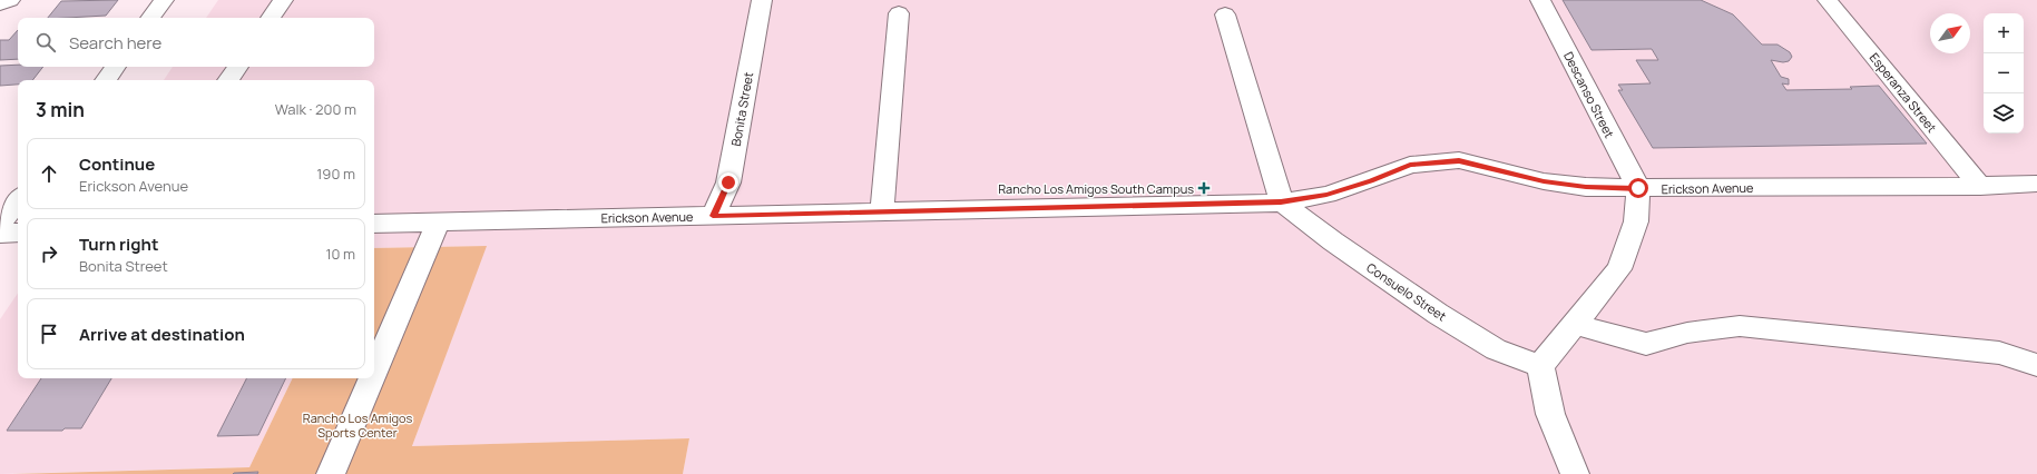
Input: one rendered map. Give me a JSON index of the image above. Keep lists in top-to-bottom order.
{
  "streets": {
    "street": [
      "Esperanza Street",
      "Descanso Street",
      "Bonita Street",
      "Erickson Avenue",
      "Consuelo Street"
    ]
  },
  "crossings": [
    ["Esperanza Street", "Erickson Avenue"],
    ["Descanso Street", "Erickson Avenue"],
    ["Bonita Street", "Erickson Avenue"],
    ["Erickson Avenue", "Consuelo Street"]
  ],
  "parks": ["Rancho Los Amigos Sports Center"],
  "places": {
    "health": ["Rancho Los Amigos South Campus"]
  },
  "north": "top right",
  "page": {
    "map_buttons": ["+", "−"],
    "search": "Search here",
    "heading": ["3 min", "Walk · 200 m"],
    "list": [
      ["Continue", "Erickson Avenue", "190 m"],
      ["Turn right", "Bonita Street", "10 m"],
      "Arrive at destination"
    ]
  }
}
